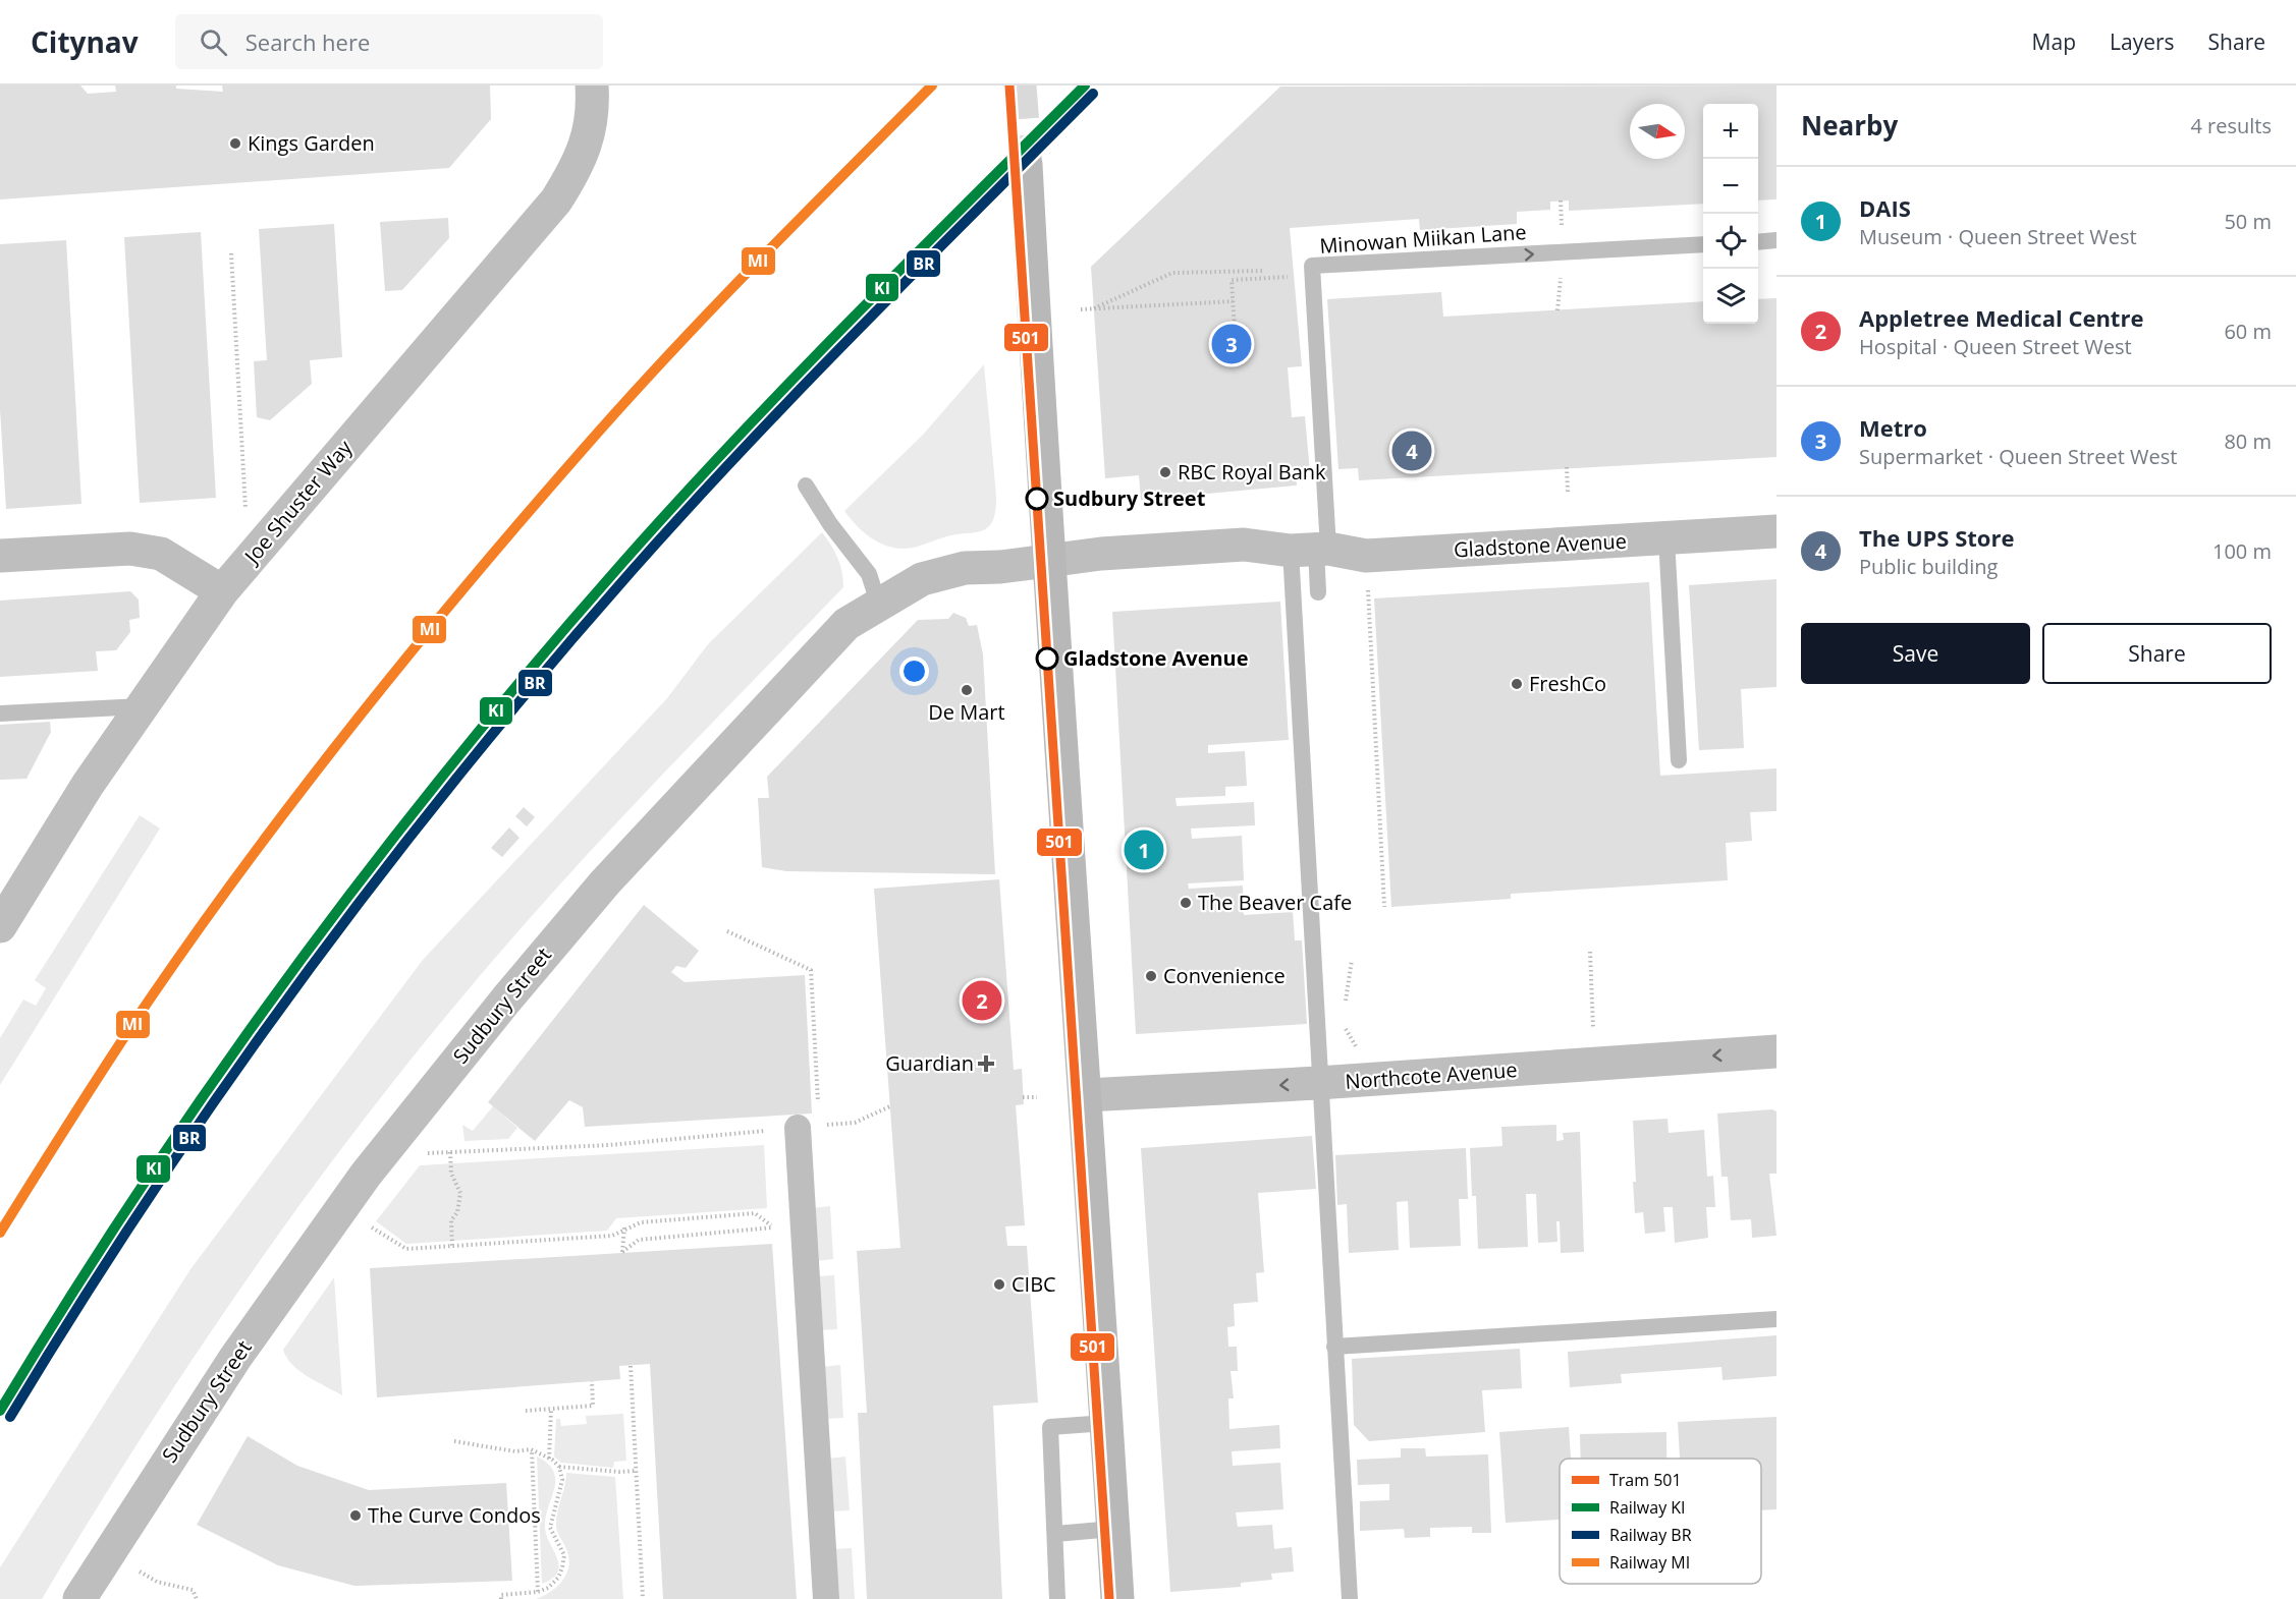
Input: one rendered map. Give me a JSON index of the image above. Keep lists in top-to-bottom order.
{
  "streets": {
    "street": [
      "Joe Shuster Way",
      "Gladstone Avenue",
      "Sudbury Street",
      "Northcote Avenue"
    ],
    "lane": ["Minowan Miikan Lane"]
  },
  "crossings": [
    ["Minowan Miikan Lane", "Gladstone Avenue"],
    ["Gladstone Avenue", "Sudbury Street"]
  ],
  "one_way": ["Minowan Miikan Lane", "Northcote Avenue"],
  "places": {
    "other": [
      "Kings Garden",
      "RBC Royal Bank",
      "Sudbury Street",
      "Gladstone Avenue",
      "FreshCo",
      "De Mart",
      "The Beaver Cafe",
      "Convenience",
      "CIBC",
      "The Curve Condos"
    ],
    "health": ["Guardian"]
  },
  "lines": [
    "tram line 501",
    "rail line KI",
    "rail line MI",
    "rail line BR"
  ],
  "legend": [
    "Tram 501",
    "Railway KI",
    "Railway BR",
    "Railway MI"
  ],
  "north": "right",
  "page": {
    "header": "Citynav",
    "search": "Search here",
    "nav": ["Map", "Layers", "Share"],
    "heading": ["Nearby", "4 results"],
    "map_buttons": ["+", "−"],
    "list": [
      {
        "mark": "1",
        "name": "DAIS",
        "note": "Museum · Queen Street West",
        "value": "50 m"
      },
      {
        "mark": "2",
        "name": "Appletree Medical Centre",
        "note": "Hospital · Queen Street West",
        "value": "60 m"
      },
      {
        "mark": "3",
        "name": "Metro",
        "note": "Supermarket · Queen Street West",
        "value": "80 m"
      },
      {
        "mark": "4",
        "name": "The UPS Store",
        "note": "Public building",
        "value": "100 m"
      }
    ],
    "pins": [
      "3",
      "4",
      "1",
      "2"
    ],
    "buttons": ["Save", "Share"]
  }
}
